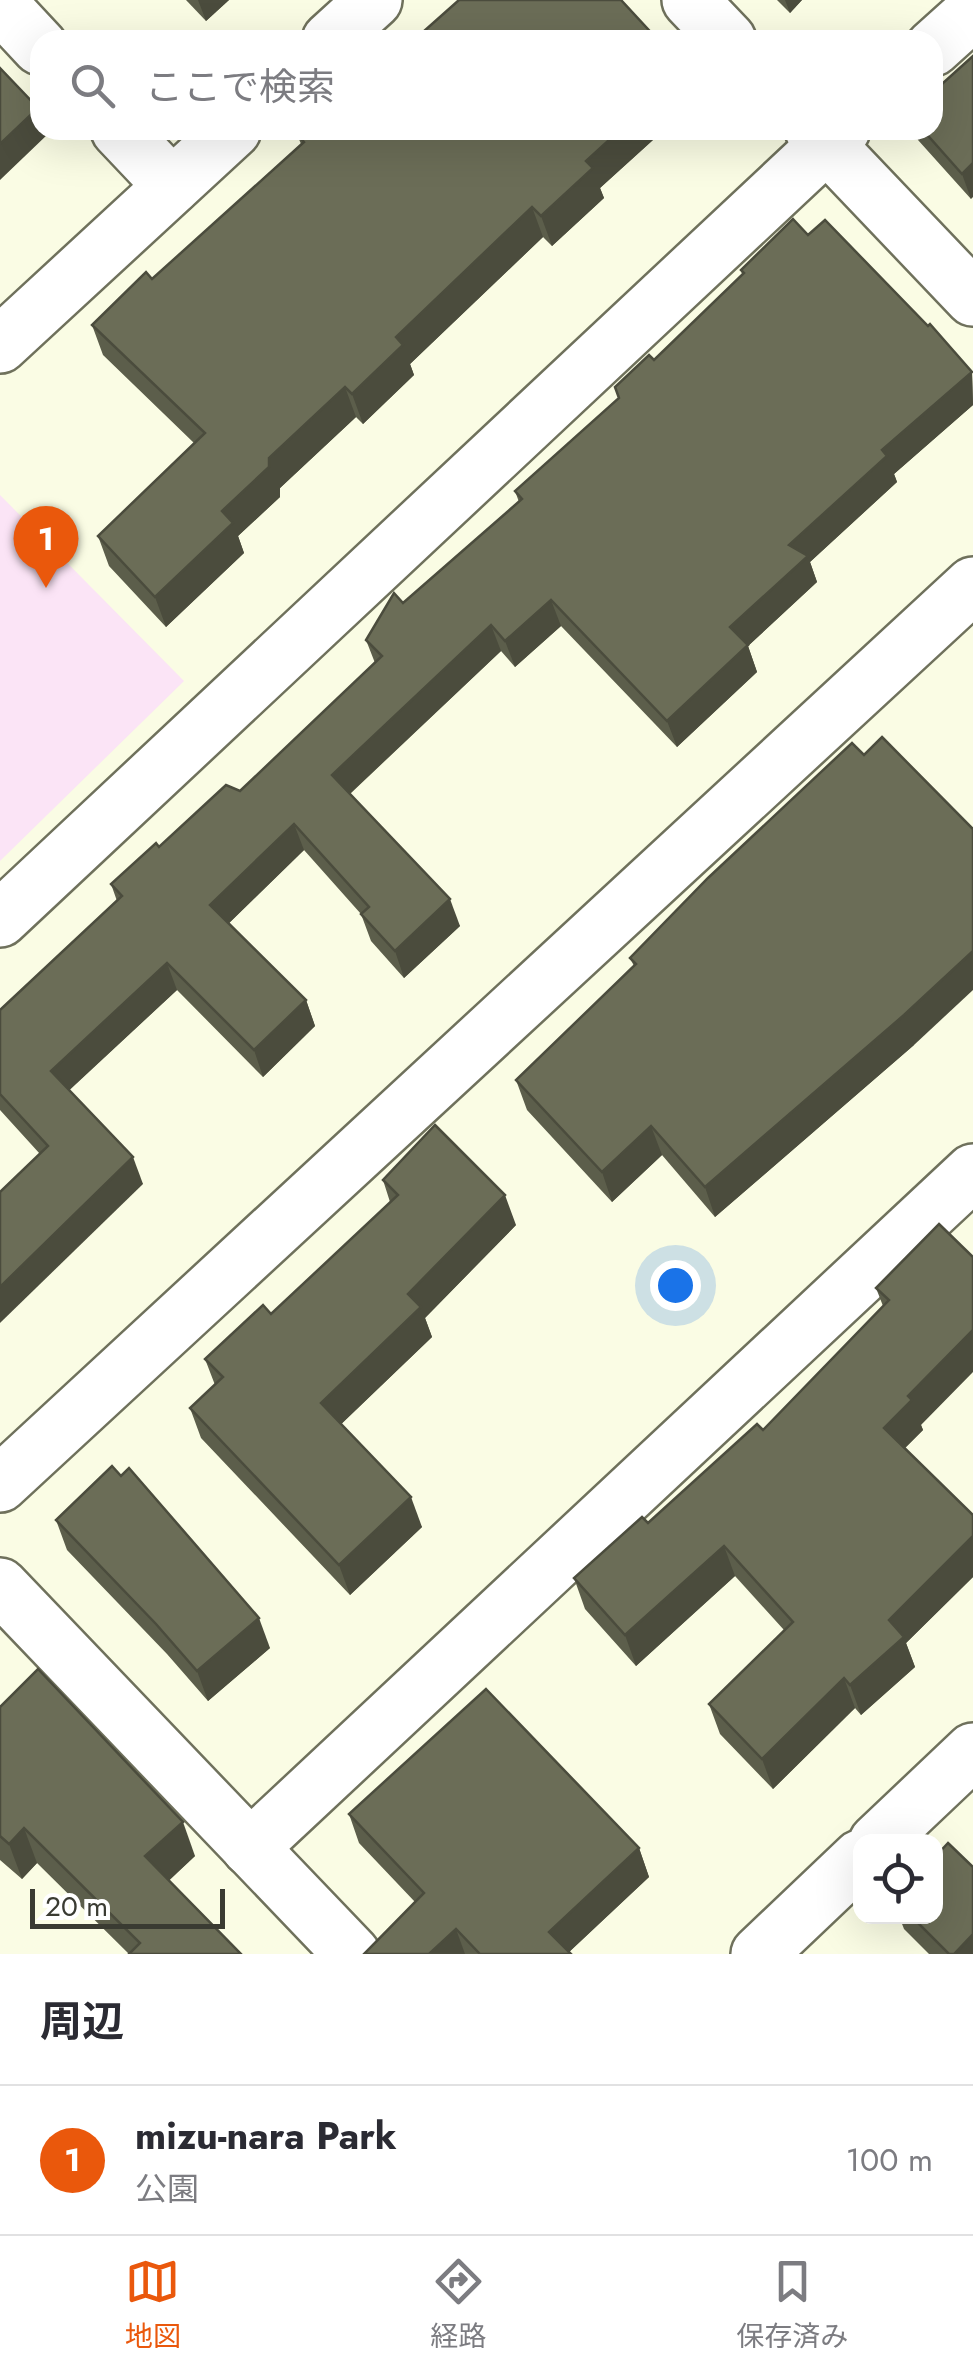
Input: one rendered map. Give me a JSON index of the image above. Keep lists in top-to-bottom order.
{
  "scale_bar": "20 m",
  "page": {
    "search": "ここで検索",
    "pins": "1",
    "scale": "20 m",
    "heading": "周辺",
    "list": [
      {
        "mark": "1",
        "name": "mizu-nara Park",
        "note": "公園",
        "value": "100 m"
      }
    ],
    "nav": ["地図", "経路", "保存済み"]
  }
}
